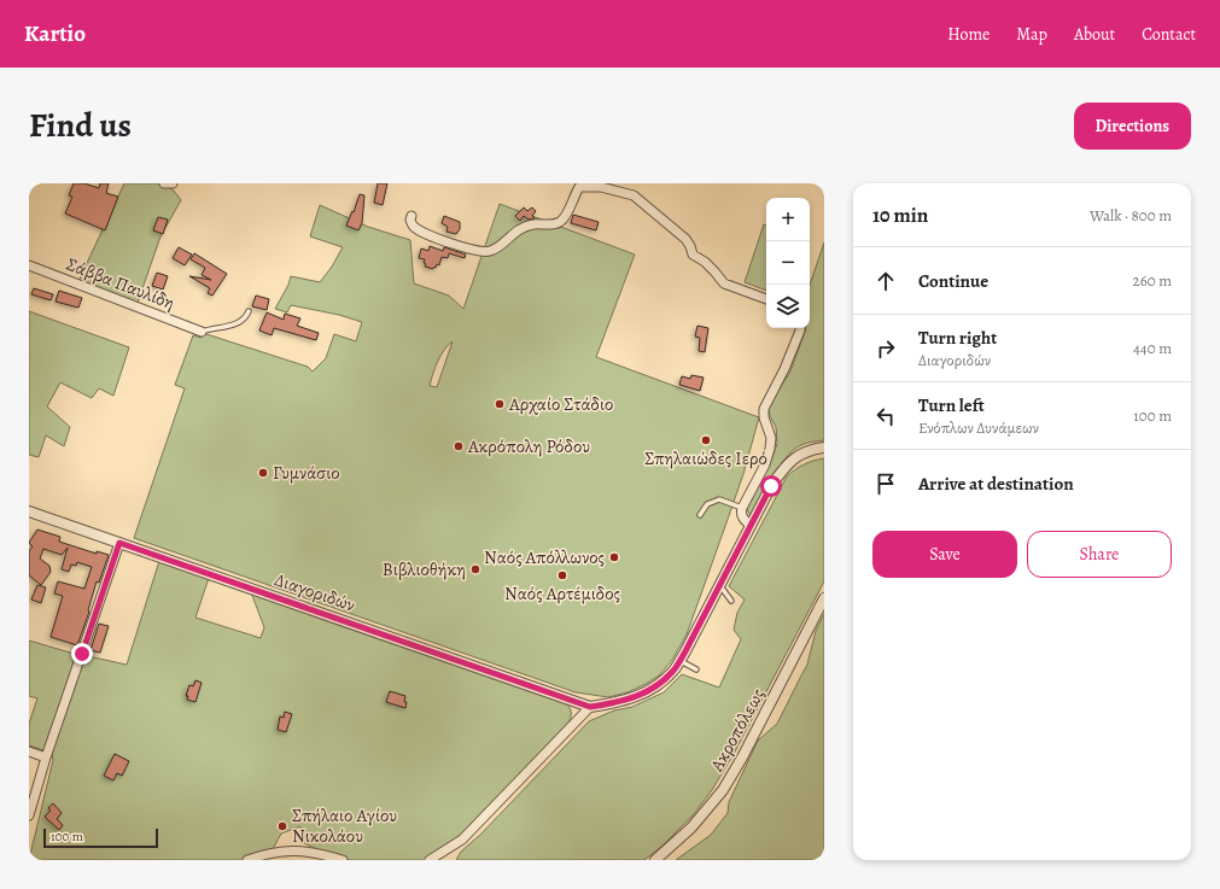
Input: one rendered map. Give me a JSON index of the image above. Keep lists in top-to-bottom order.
{
  "streets": {
    "street": ["Σάββα Παυλίδη", "Διαγοριδών", "Ακροπόλεως"]
  },
  "places": [
    "Αρχαίο Στάδιο",
    "Σπηλαιώδες Ιερό",
    "Ακρόπολη Ρόδου",
    "Γυμνάσιο",
    "Ναός Απόλλωνος",
    "Βιβλιοθήκη",
    "Ναός Αρτέμιδος",
    "Σπήλαιο Αγίου Νικολάου"
  ],
  "scale_bar": "100 m",
  "page": {
    "header": "Kartio",
    "nav": [
      "Home",
      "Map",
      "About",
      "Contact"
    ],
    "title": "Find us",
    "buttons": [
      "Directions",
      ["Save", "Share"]
    ],
    "heading": ["10 min", "Walk · 800 m"],
    "map_buttons": ["+", "−"],
    "list": [
      ["Continue", "260 m"],
      ["Turn right", "Διαγοριδών", "440 m"],
      ["Turn left", "Ενόπλων Δυνάμεων", "100 m"],
      "Arrive at destination"
    ],
    "scale": "100 m"
  }
}
